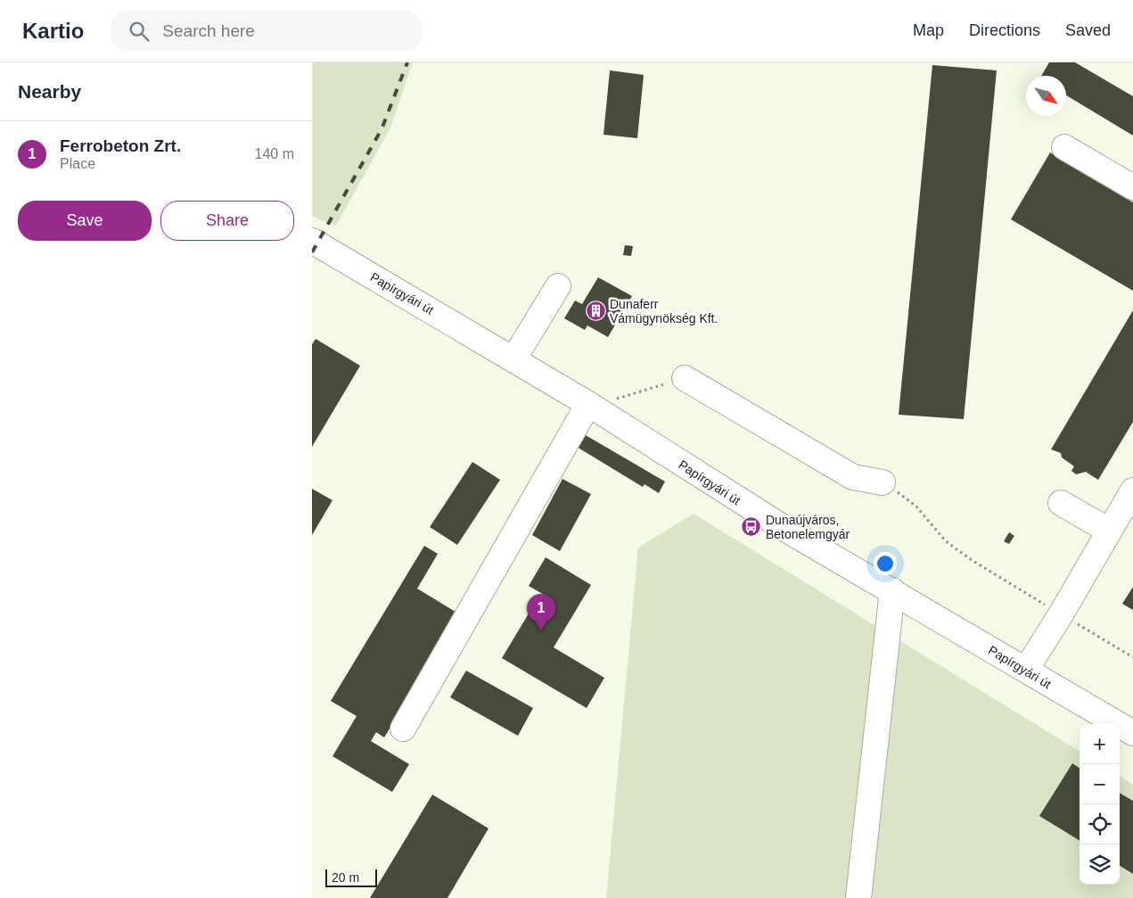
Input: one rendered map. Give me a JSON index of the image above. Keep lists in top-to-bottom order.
{
  "streets": {
    "street": ["Papírgyári út"]
  },
  "places": {
    "building": ["Dunaferr Vámügynökség Kft."],
    "bus stop": ["Dunaújváros, Betonelemgyár"]
  },
  "scale_bar": "20 m",
  "north": "bottom right",
  "page": {
    "header": "Kartio",
    "search": "Search here",
    "nav": ["Map", "Directions", "Saved"],
    "heading": "Nearby",
    "list": [
      {
        "mark": "1",
        "name": "Ferrobeton Zrt.",
        "note": "Place",
        "value": "140 m"
      }
    ],
    "buttons": ["Save", "Share"],
    "pins": "1",
    "map_buttons": ["+", "−"],
    "scale": "20 m"
  }
}
